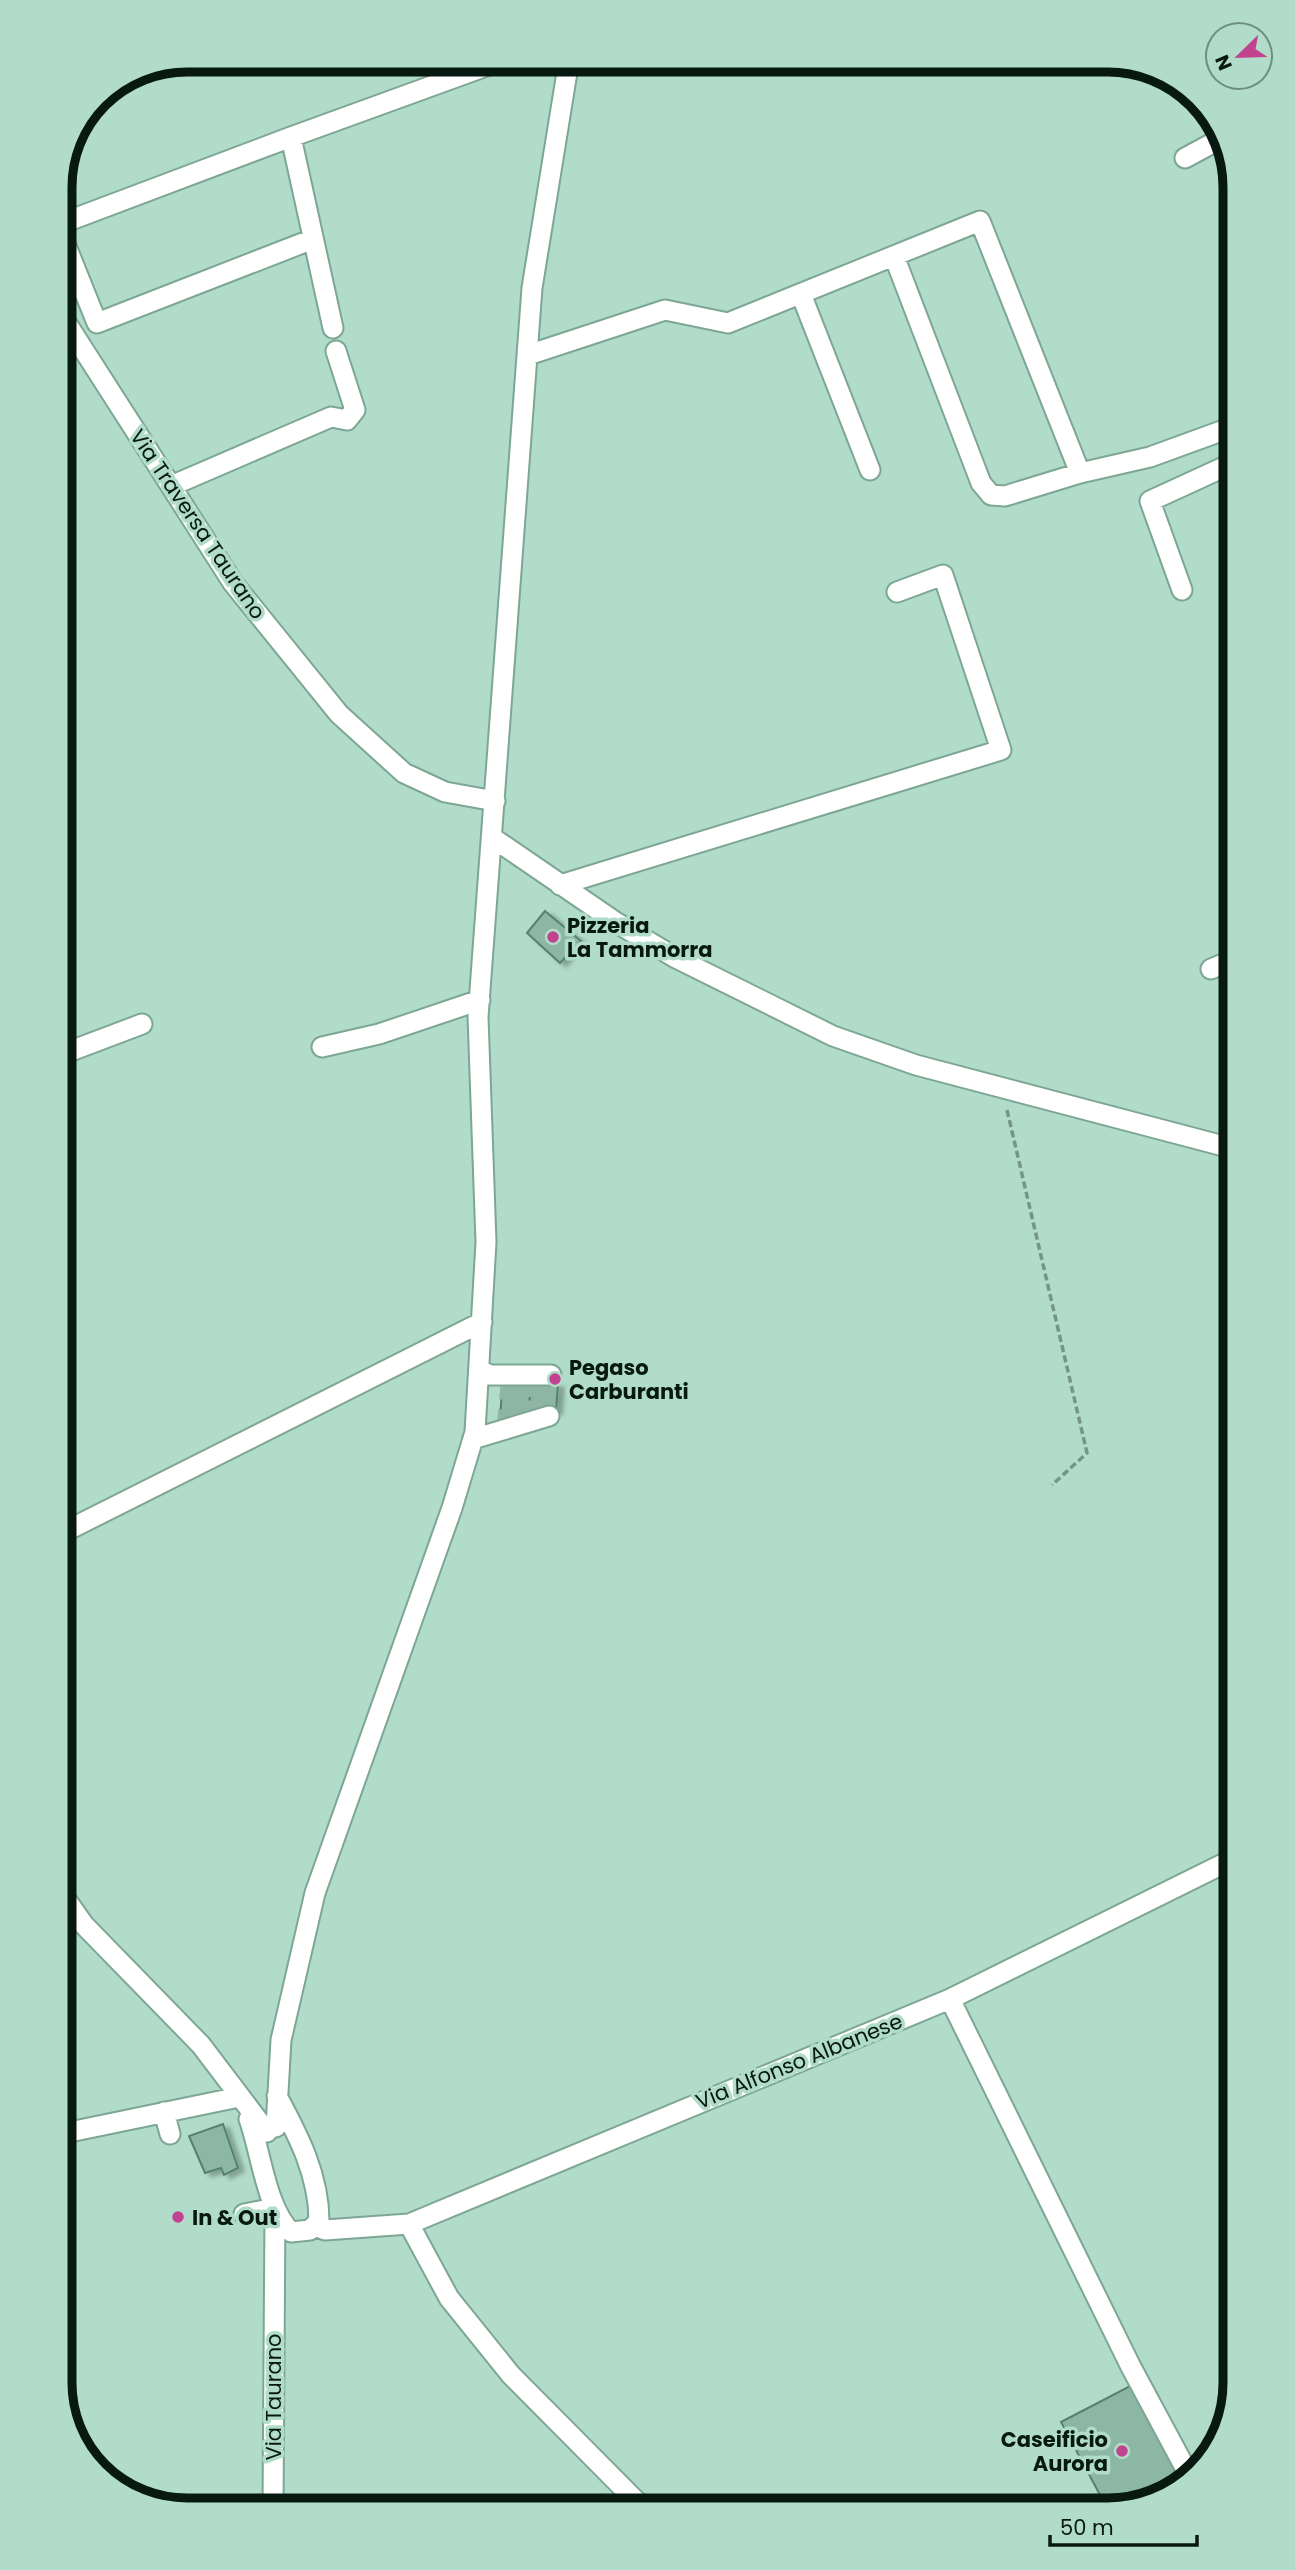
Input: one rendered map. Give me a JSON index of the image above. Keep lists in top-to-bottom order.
{
  "streets": {
    "street": ["Via Traversa Taurano", "Via Alfonso Albanese", "Via Taurano"]
  },
  "crossings": [
    ["Via Alfonso Albanese", "Via Taurano"]
  ],
  "places": [
    "Pizzeria La Tammorra",
    "Pegaso Carburanti",
    "In & Out",
    "Caseificio Aurora"
  ],
  "scale_bar": "50 m",
  "north": "bottom left"
}
